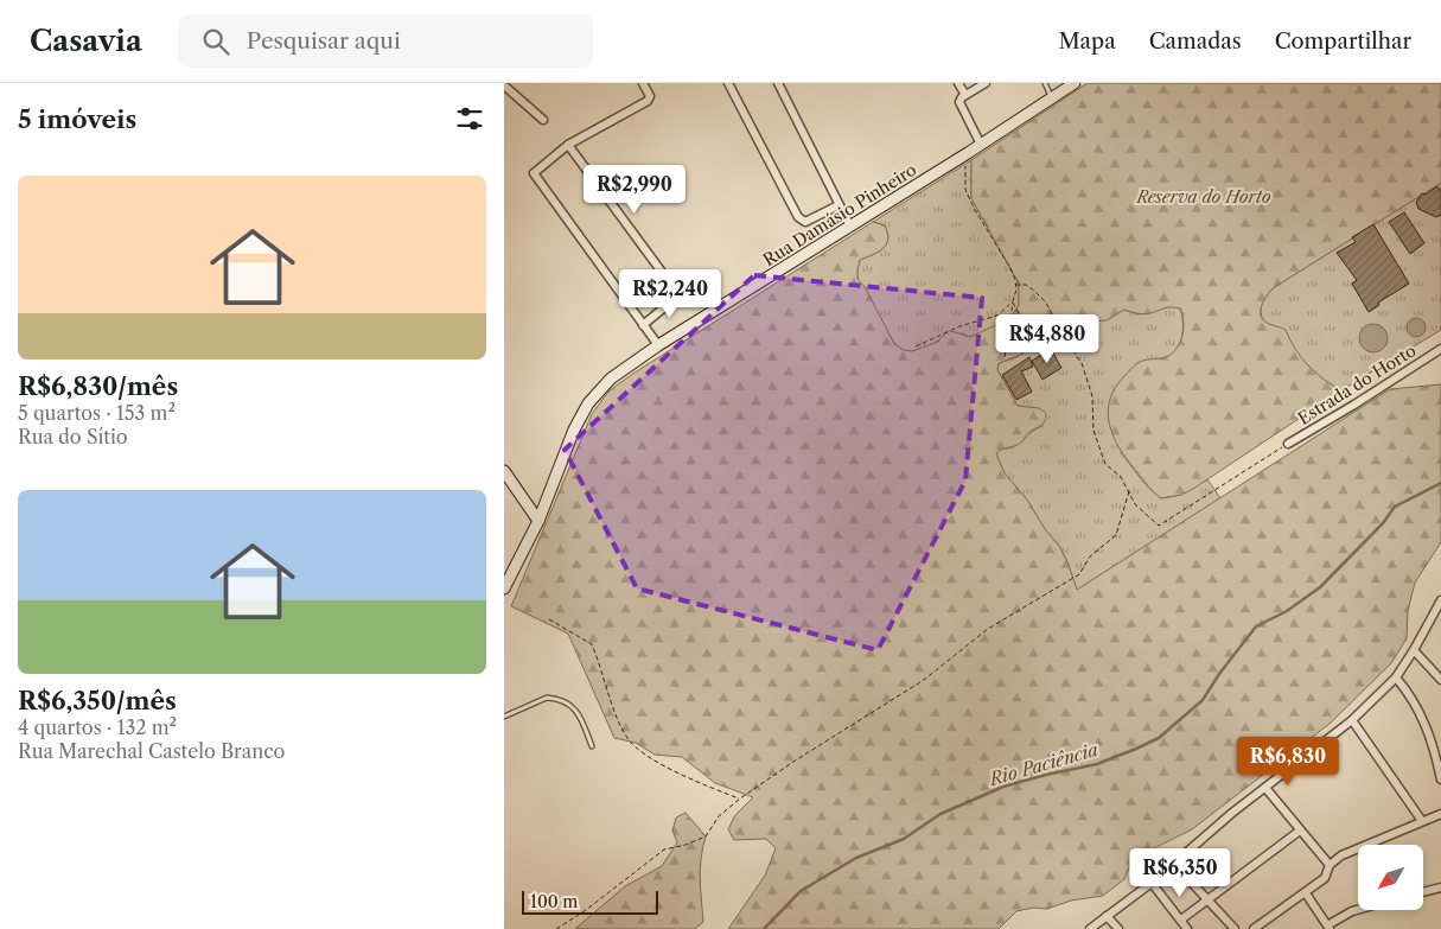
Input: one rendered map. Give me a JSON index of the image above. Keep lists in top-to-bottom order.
{
  "streets": {
    "street": ["Rua Damásio Pinheiro", "Estrada do Horto"]
  },
  "water": ["Rio Paciência"],
  "parks": ["Reserva do Horto"],
  "scale_bar": "100 m",
  "north": "bottom left",
  "page": {
    "header": "Casavia",
    "search": "Pesquisar aqui",
    "nav": ["Mapa", "Camadas", "Compartilhar"],
    "heading": "5 imóveis",
    "list": [
      {
        "name": "R$6,830/mês",
        "note": "5 quartos · 153 m² · Rua do Sítio"
      },
      {
        "name": "R$6,350/mês",
        "note": "4 quartos · 132 m² · Rua Marechal Castelo Branco"
      }
    ],
    "price": [
      "R$2,990",
      "R$2,240",
      "R$4,880",
      "R$6,830",
      "R$6,350"
    ],
    "scale": "100 m"
  }
}
